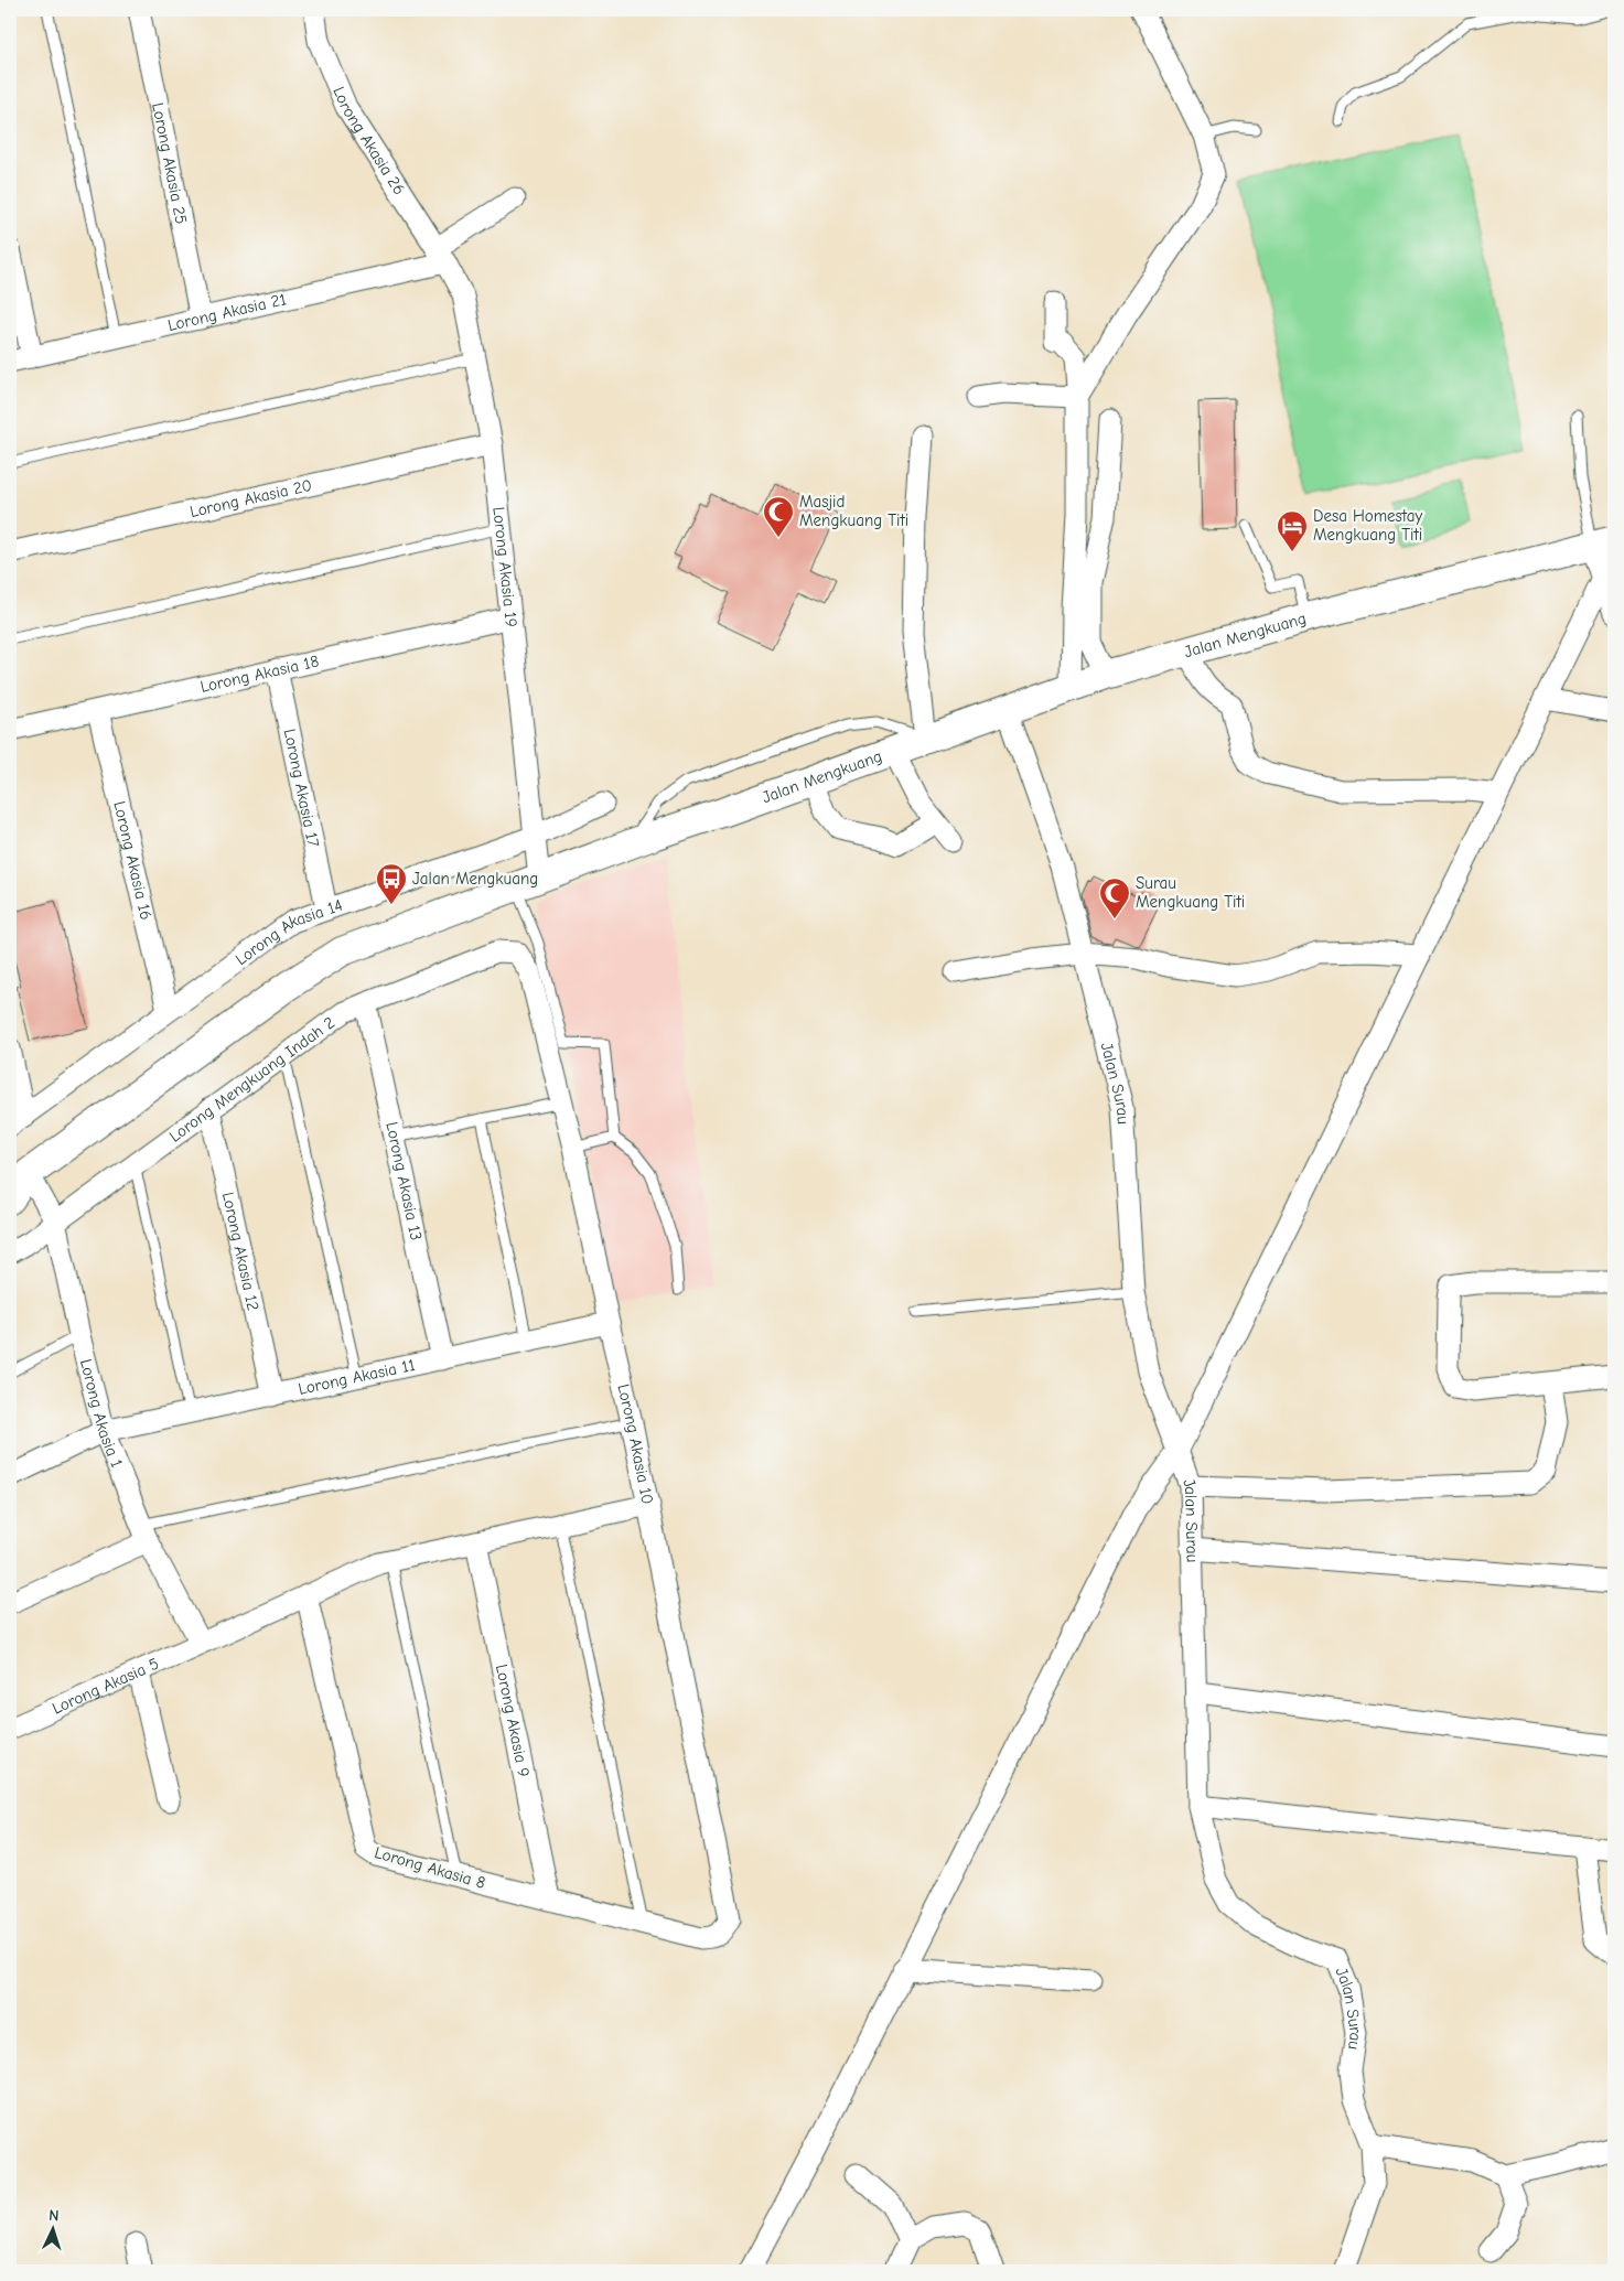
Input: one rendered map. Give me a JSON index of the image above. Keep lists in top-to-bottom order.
{
  "streets": {
    "main road": ["Jalan Mengkuang"],
    "street": [
      "Lorong Akasia 26",
      "Lorong Akasia 25",
      "Lorong Akasia 21",
      "Lorong Akasia 20",
      "Lorong Akasia 19",
      "Lorong Akasia 18",
      "Lorong Akasia 17",
      "Lorong Akasia 16",
      "Lorong Akasia 14",
      "Lorong Mengkuang Indah 2",
      "Jalan Surau",
      "Lorong Akasia 13",
      "Lorong Akasia 12",
      "Lorong Akasia 11",
      "Lorong Akasia 1",
      "Lorong Akasia 10",
      "Lorong Akasia 5",
      "Lorong Akasia 9",
      "Lorong Akasia 8"
    ]
  },
  "crossings": [
    ["Lorong Akasia 26", "Lorong Akasia 21"],
    ["Lorong Akasia 26", "Lorong Akasia 19"],
    ["Lorong Akasia 25", "Lorong Akasia 21"],
    ["Lorong Akasia 21", "Lorong Akasia 19"],
    ["Lorong Akasia 20", "Lorong Akasia 19"],
    ["Lorong Akasia 19", "Jalan Mengkuang"],
    ["Lorong Akasia 19", "Lorong Akasia 18"],
    ["Lorong Akasia 19", "Lorong Akasia 14"],
    ["Jalan Mengkuang", "Jalan Surau"],
    ["Jalan Mengkuang", "Lorong Akasia 1"],
    ["Lorong Akasia 18", "Lorong Akasia 17"],
    ["Lorong Akasia 18", "Lorong Akasia 16"],
    ["Lorong Akasia 17", "Lorong Akasia 14"],
    ["Lorong Akasia 16", "Lorong Akasia 14"],
    ["Lorong Mengkuang Indah 2", "Lorong Akasia 13"],
    ["Lorong Mengkuang Indah 2", "Lorong Akasia 12"],
    ["Lorong Mengkuang Indah 2", "Lorong Akasia 1"],
    ["Lorong Mengkuang Indah 2", "Lorong Akasia 10"],
    ["Lorong Akasia 13", "Lorong Akasia 11"],
    ["Lorong Akasia 12", "Lorong Akasia 11"],
    ["Lorong Akasia 11", "Lorong Akasia 1"],
    ["Lorong Akasia 11", "Lorong Akasia 10"],
    ["Lorong Akasia 1", "Lorong Akasia 5"],
    ["Lorong Akasia 10", "Lorong Akasia 5"],
    ["Lorong Akasia 10", "Lorong Akasia 8"],
    ["Lorong Akasia 5", "Lorong Akasia 9"],
    ["Lorong Akasia 5", "Lorong Akasia 8"],
    ["Lorong Akasia 9", "Lorong Akasia 8"]
  ],
  "places": {
    "mosque": ["Masjid Mengkuang Titi", "Surau Mengkuang Titi"],
    "hotel": ["Desa Homestay Mengkuang Titi"],
    "bus stop": ["Jalan Mengkuang"]
  },
  "north": "top"
}
